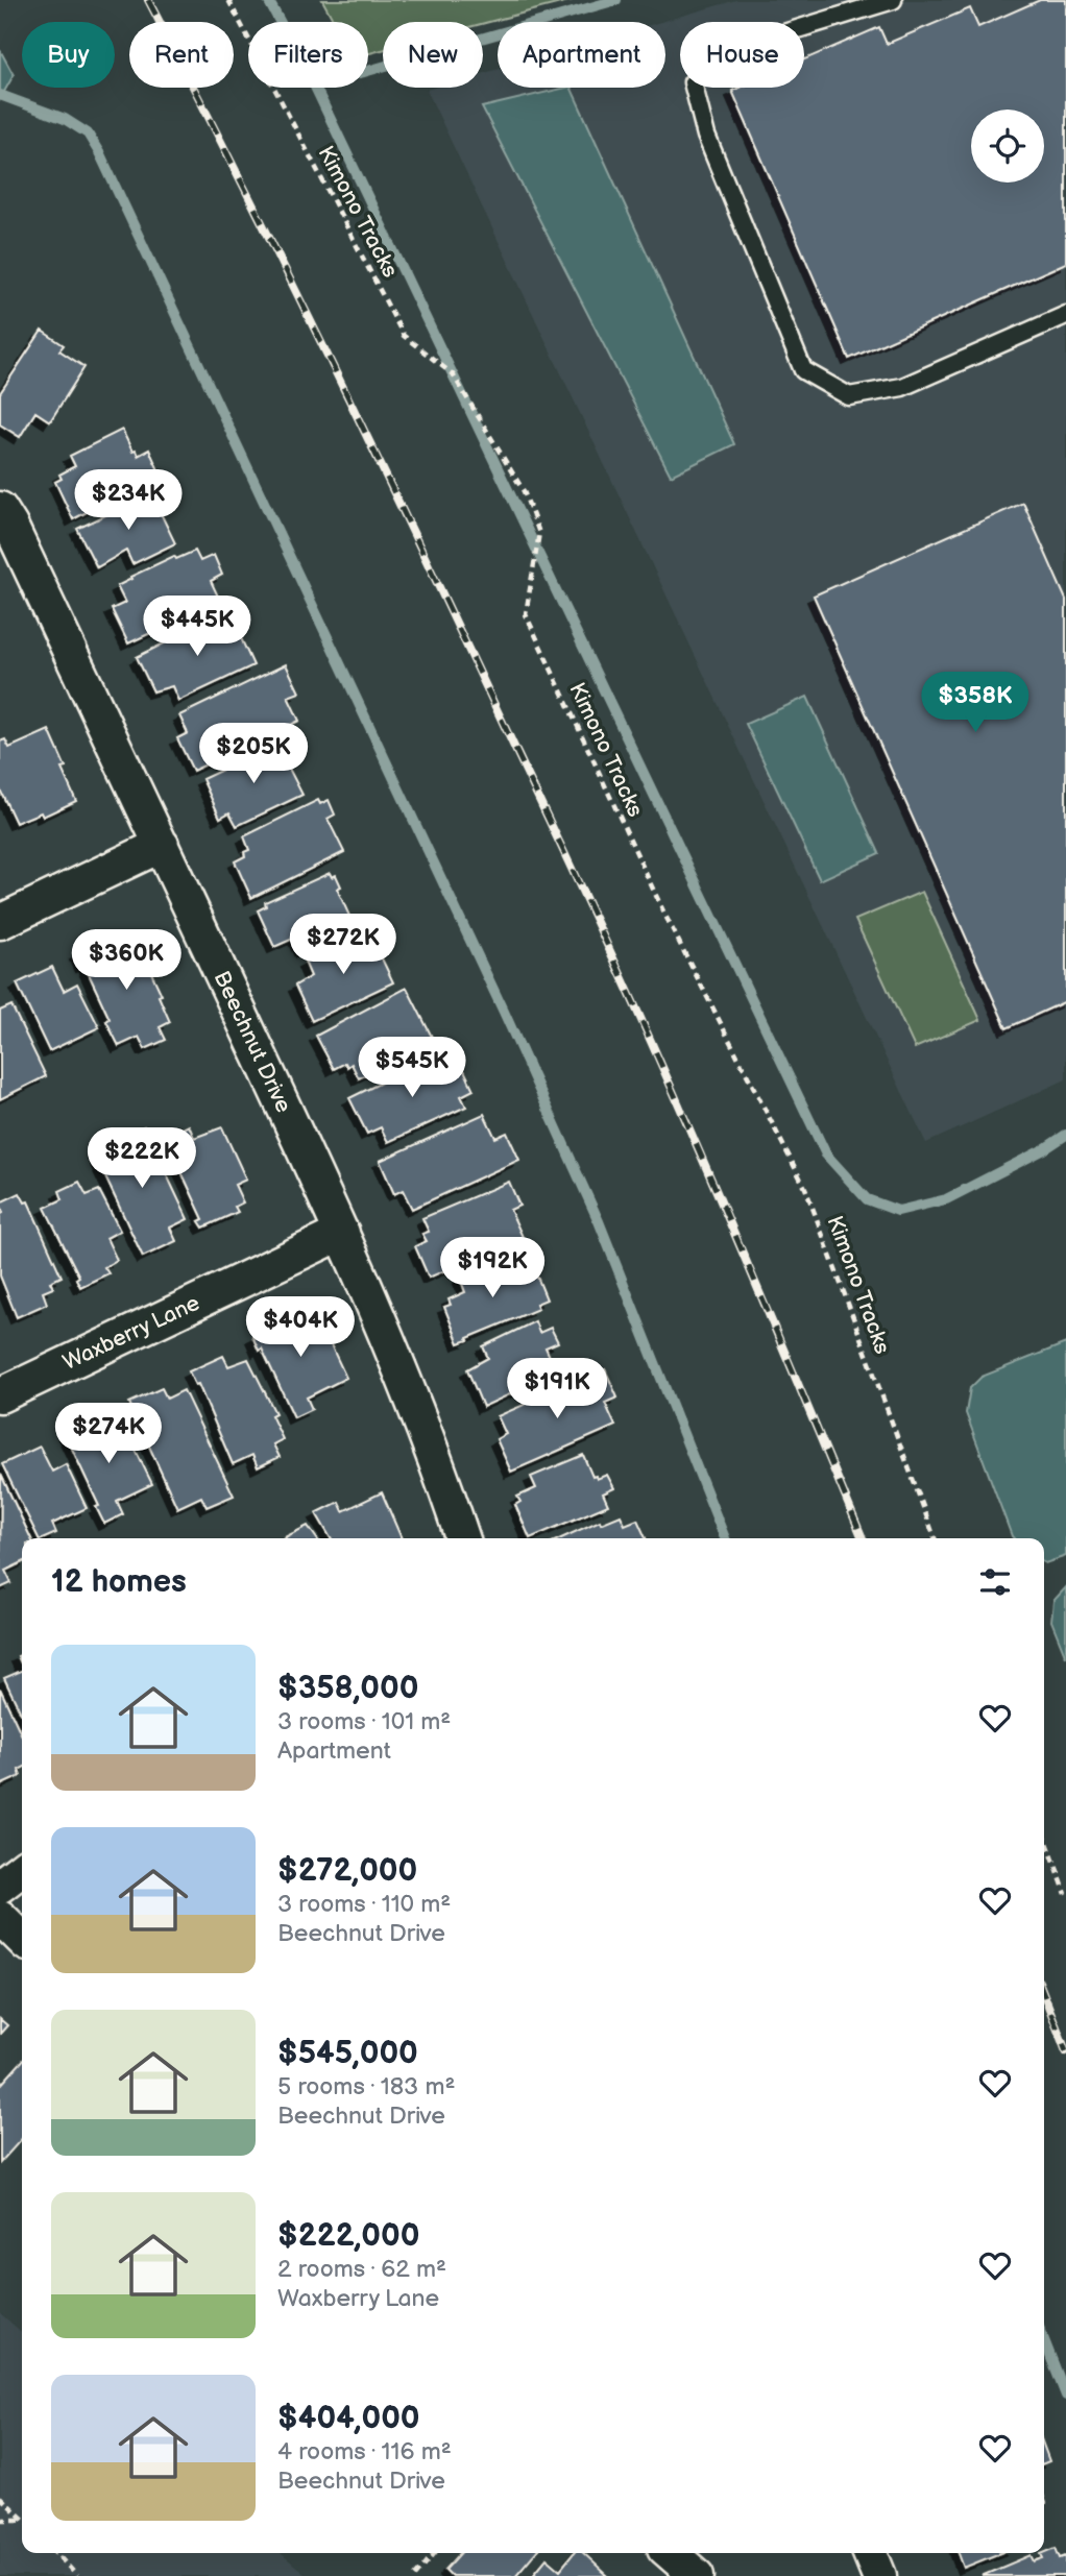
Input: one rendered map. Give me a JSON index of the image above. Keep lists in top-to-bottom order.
{
  "streets": {
    "street": ["Beechnut Drive", "Waxberry Lane"],
    "path": ["Kimono Tracks"]
  },
  "crossings": [
    ["Beechnut Drive", "Waxberry Lane"]
  ],
  "page": {
    "chip": [
      "Buy",
      "Rent",
      "Filters",
      "New",
      "Apartment",
      "House"
    ],
    "price": [
      "$234K",
      "$445K",
      "$358K",
      "$205K",
      "$272K",
      "$360K",
      "$545K",
      "$222K",
      "$192K",
      "$404K",
      "$191K",
      "$274K"
    ],
    "heading": "12 homes",
    "list": [
      {
        "name": "$358,000",
        "note": "3 rooms · 101 m² · Apartment"
      },
      {
        "name": "$272,000",
        "note": "3 rooms · 110 m² · Beechnut Drive"
      },
      {
        "name": "$545,000",
        "note": "5 rooms · 183 m² · Beechnut Drive"
      },
      {
        "name": "$222,000",
        "note": "2 rooms · 62 m² · Waxberry Lane"
      },
      {
        "name": "$404,000",
        "note": "4 rooms · 116 m² · Beechnut Drive"
      }
    ]
  }
}
